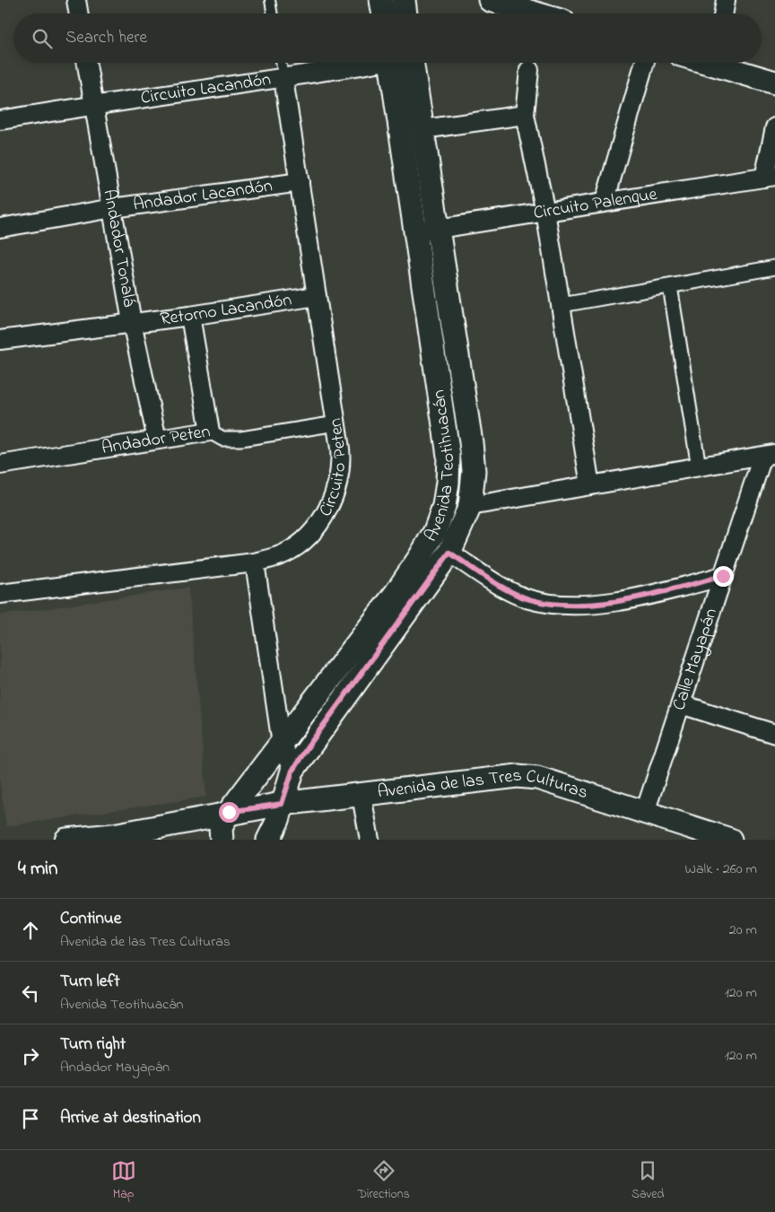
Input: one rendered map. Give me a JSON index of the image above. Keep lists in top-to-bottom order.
{
  "streets": {
    "street": [
      "Circuito Lacandón",
      "Andador Lacandón",
      "Circuito Palenque",
      "Andador Tonalá",
      "Retorno Lacandón",
      "Andador Peten",
      "Avenida Teotihuacán",
      "Circuito Peten",
      "Calle Mayapán",
      "Avenida de las Tres Culturas"
    ]
  },
  "crossings": [
    ["Circuito Lacandón", "Andador Tonalá"],
    ["Circuito Lacandón", "Circuito Peten"],
    ["Andador Lacandón", "Andador Tonalá"],
    ["Andador Lacandón", "Circuito Peten"],
    ["Circuito Palenque", "Avenida Teotihuacán"],
    ["Andador Tonalá", "Retorno Lacandón"],
    ["Andador Tonalá", "Andador Peten"],
    ["Retorno Lacandón", "Circuito Peten"],
    ["Andador Peten", "Circuito Peten"],
    ["Avenida Teotihuacán", "Avenida de las Tres Culturas"],
    ["Calle Mayapán", "Avenida de las Tres Culturas"]
  ],
  "page": {
    "search": "Search here",
    "heading": ["4 min", "Walk · 260 m"],
    "list": [
      ["Continue", "Avenida de las Tres Culturas", "20 m"],
      ["Turn left", "Avenida Teotihuacán", "120 m"],
      ["Turn right", "Andador Mayapán", "120 m"],
      "Arrive at destination"
    ],
    "nav": ["Map", "Directions", "Saved"]
  }
}
